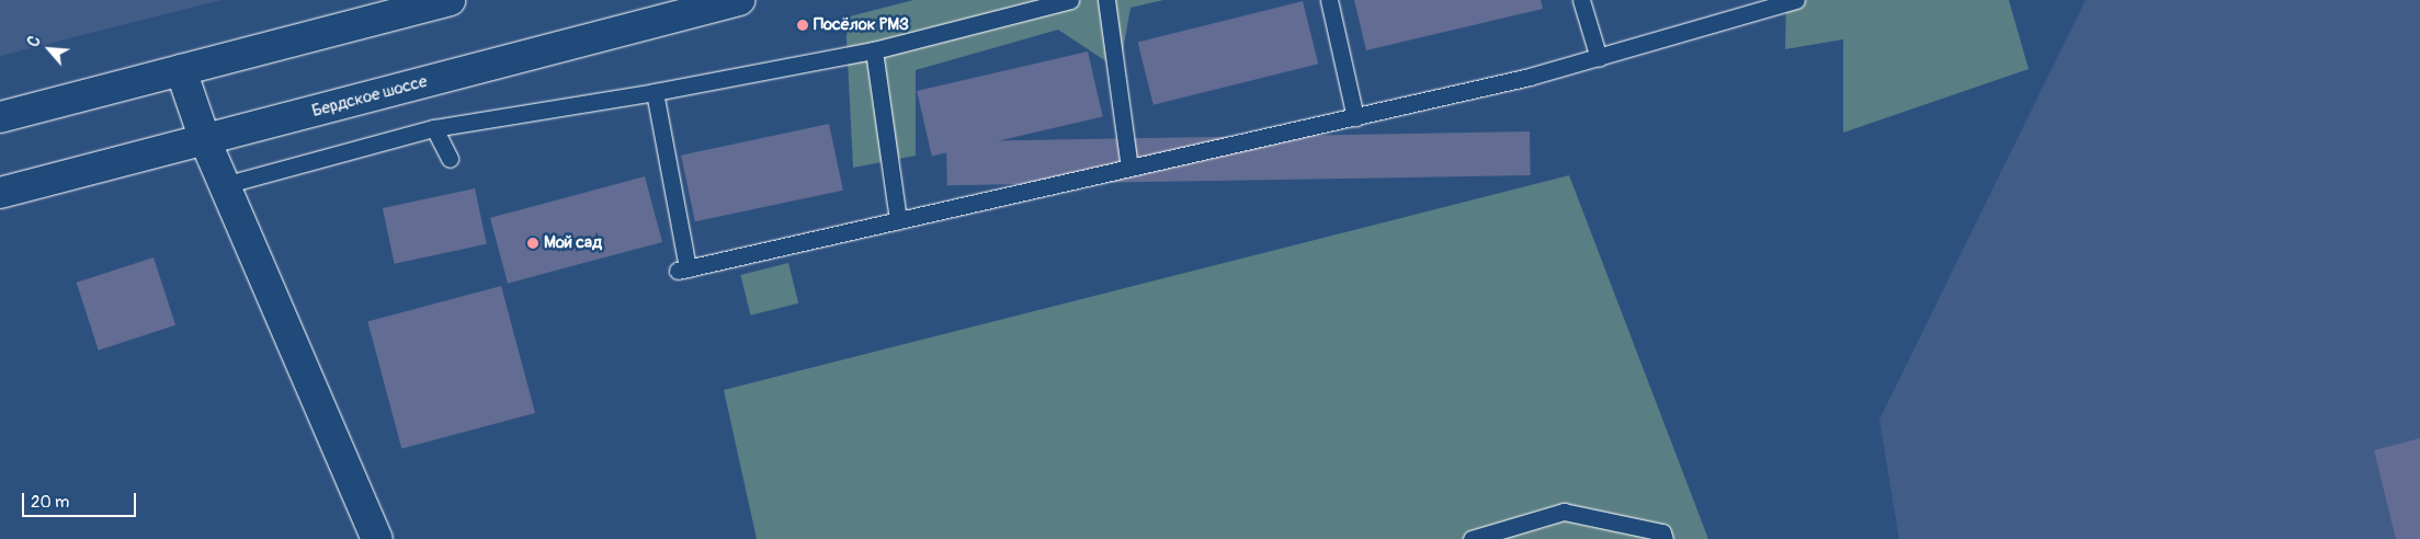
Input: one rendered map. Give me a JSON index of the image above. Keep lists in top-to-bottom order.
{
  "streets": {
    "main road": ["Бердское шоссе"]
  },
  "places": ["Посёлок РМЗ", "Мой сад"],
  "scale_bar": "20 m",
  "north": "top left"
}
